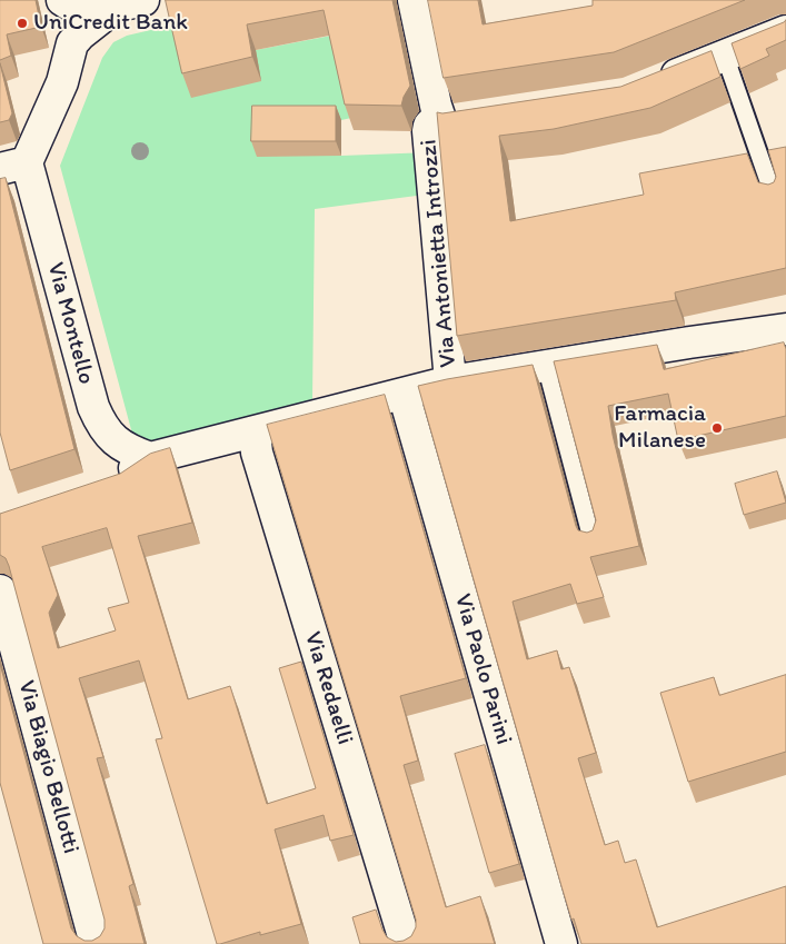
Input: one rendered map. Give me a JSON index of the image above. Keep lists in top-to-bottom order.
{
  "streets": {
    "street": [
      "Via Antonietta Introzzi",
      "Via Montello",
      "Via Paolo Parini",
      "Via Redaelli",
      "Via Biagio Bellotti"
    ]
  },
  "places": ["UniCredit Bank", "Farmacia Milanese"]
}
